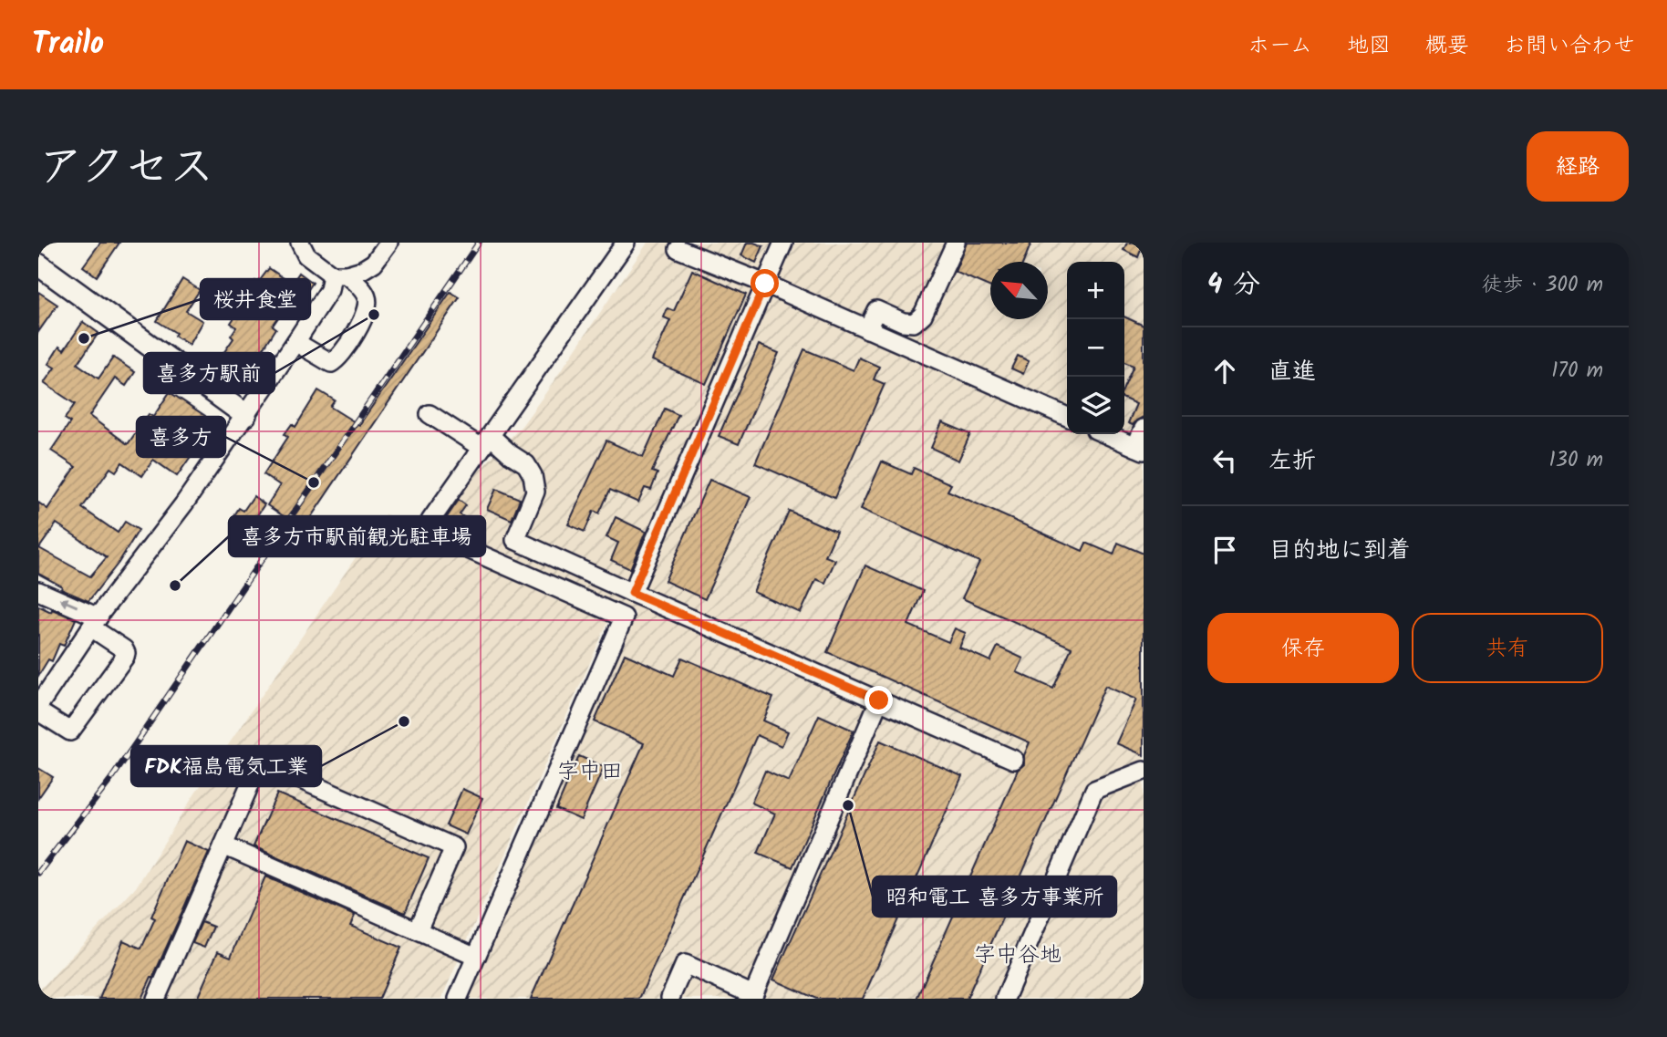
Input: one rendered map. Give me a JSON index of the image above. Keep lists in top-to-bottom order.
{
  "districts": ["字中田", "字中谷地"],
  "places": [
    "喜多方駅前",
    "桜井食堂",
    "喜多方",
    "喜多方市駅前観光駐車場",
    "FDK福島電気工業",
    "昭和電工 喜多方事業所"
  ],
  "north": "top left",
  "page": {
    "header": "Trailo",
    "nav": [
      "ホーム",
      "地図",
      "概要",
      "お問い合わせ"
    ],
    "title": "アクセス",
    "buttons": [
      "経路",
      ["保存", "共有"]
    ],
    "heading": ["4 分", "徒歩 · 300 m"],
    "map_buttons": ["+", "−"],
    "list": [
      ["直進", "170 m"],
      ["左折", "130 m"],
      "目的地に到着"
    ]
  }
}
